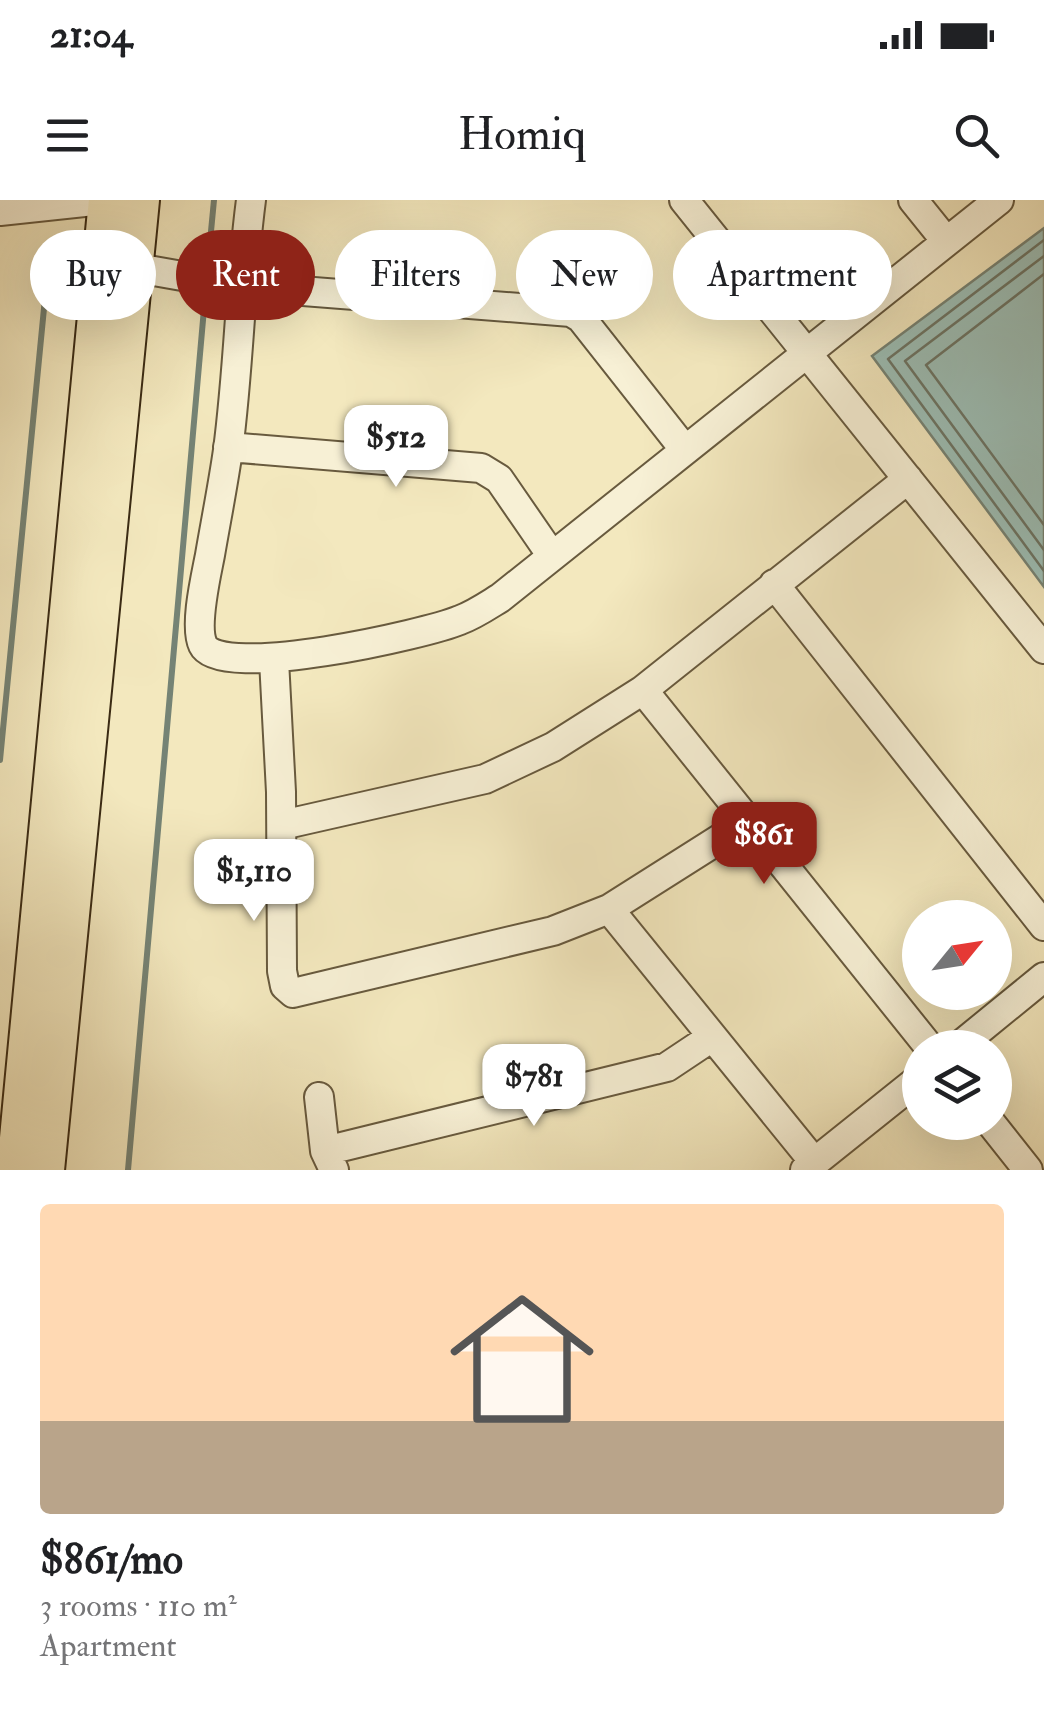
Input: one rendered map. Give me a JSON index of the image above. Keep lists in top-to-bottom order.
{
  "north": "top right",
  "page": {
    "status": "21:04",
    "header": "Homiq",
    "chip": [
      "Buy",
      "Rent",
      "Filters",
      "New",
      "Apartment"
    ],
    "price": [
      "$512",
      "$861",
      "$1,110",
      "$781"
    ],
    "list": [
      {
        "name": "$861/mo",
        "note": "3 rooms · 110 m² · Apartment"
      }
    ]
  }
}
